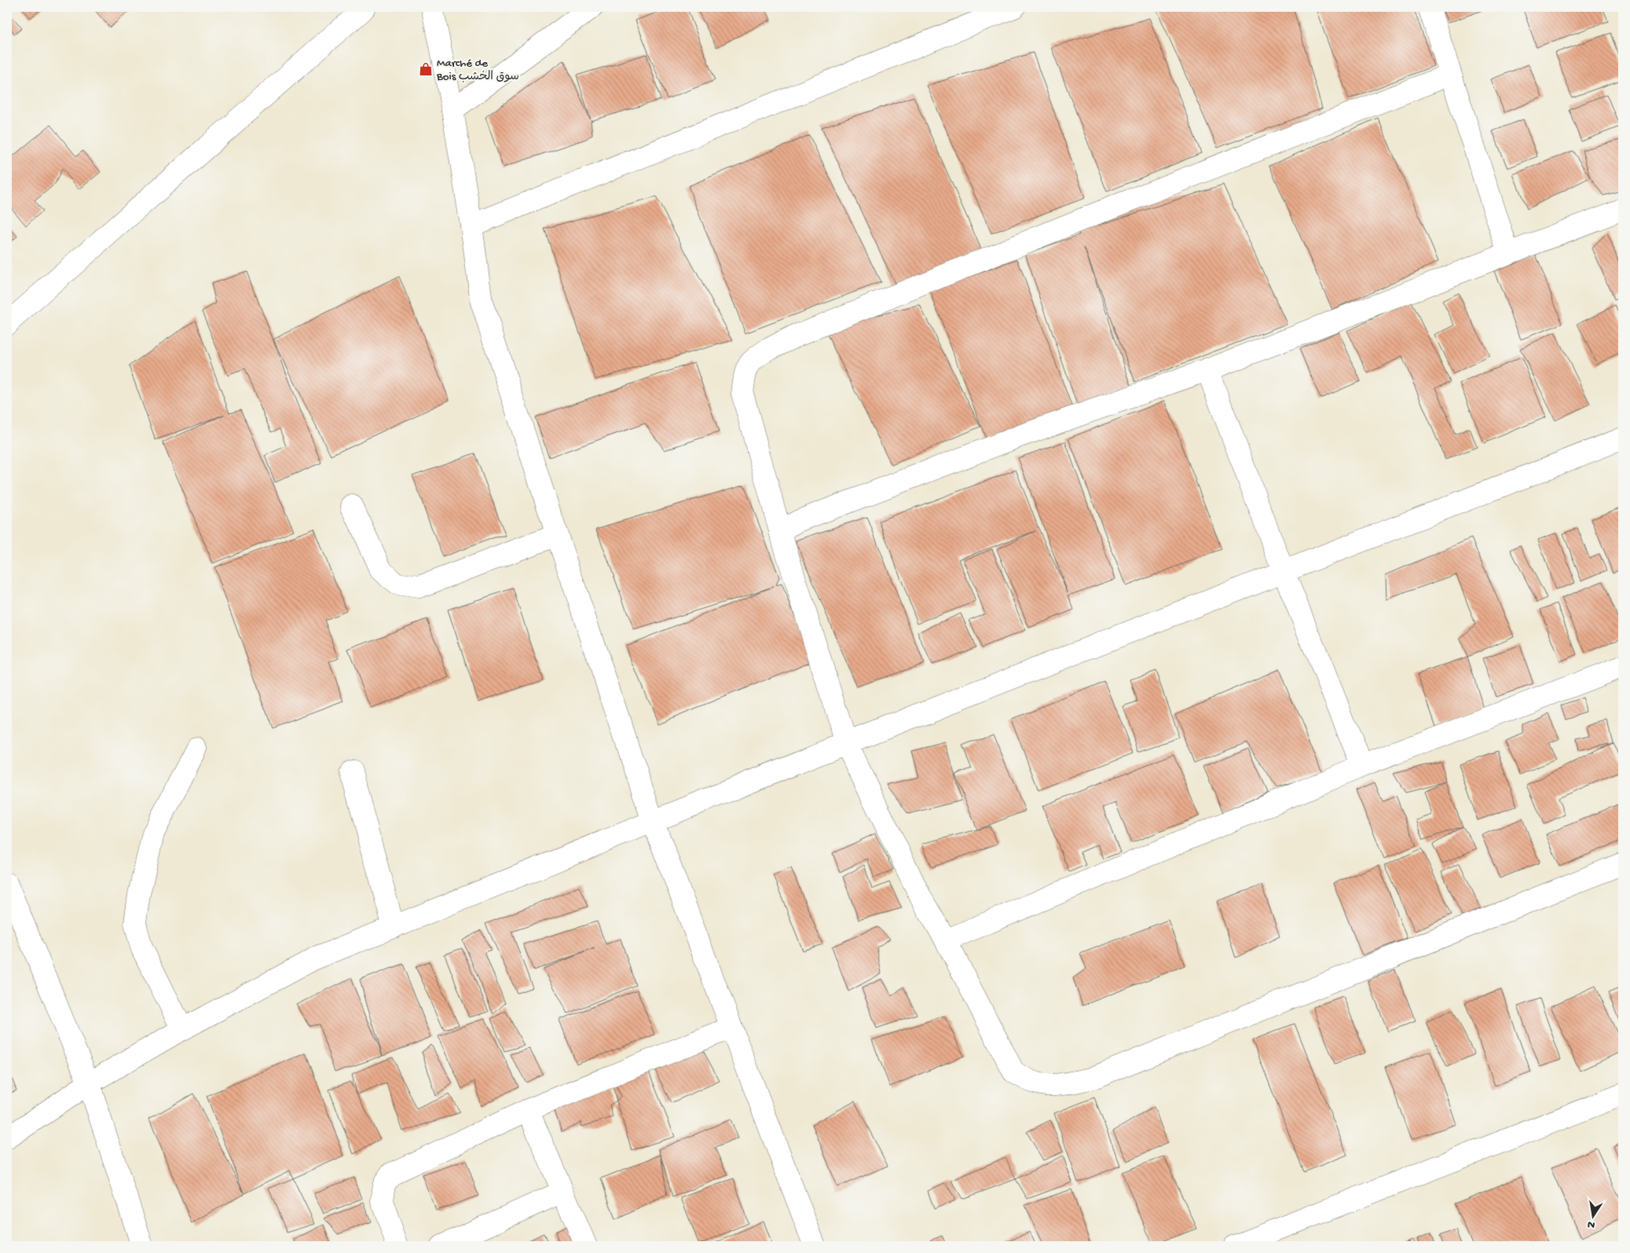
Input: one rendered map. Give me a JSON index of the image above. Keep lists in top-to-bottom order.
{
  "places": {
    "shop": ["Marché de Bois سوق الخشب"]
  },
  "north": "bottom"
}
